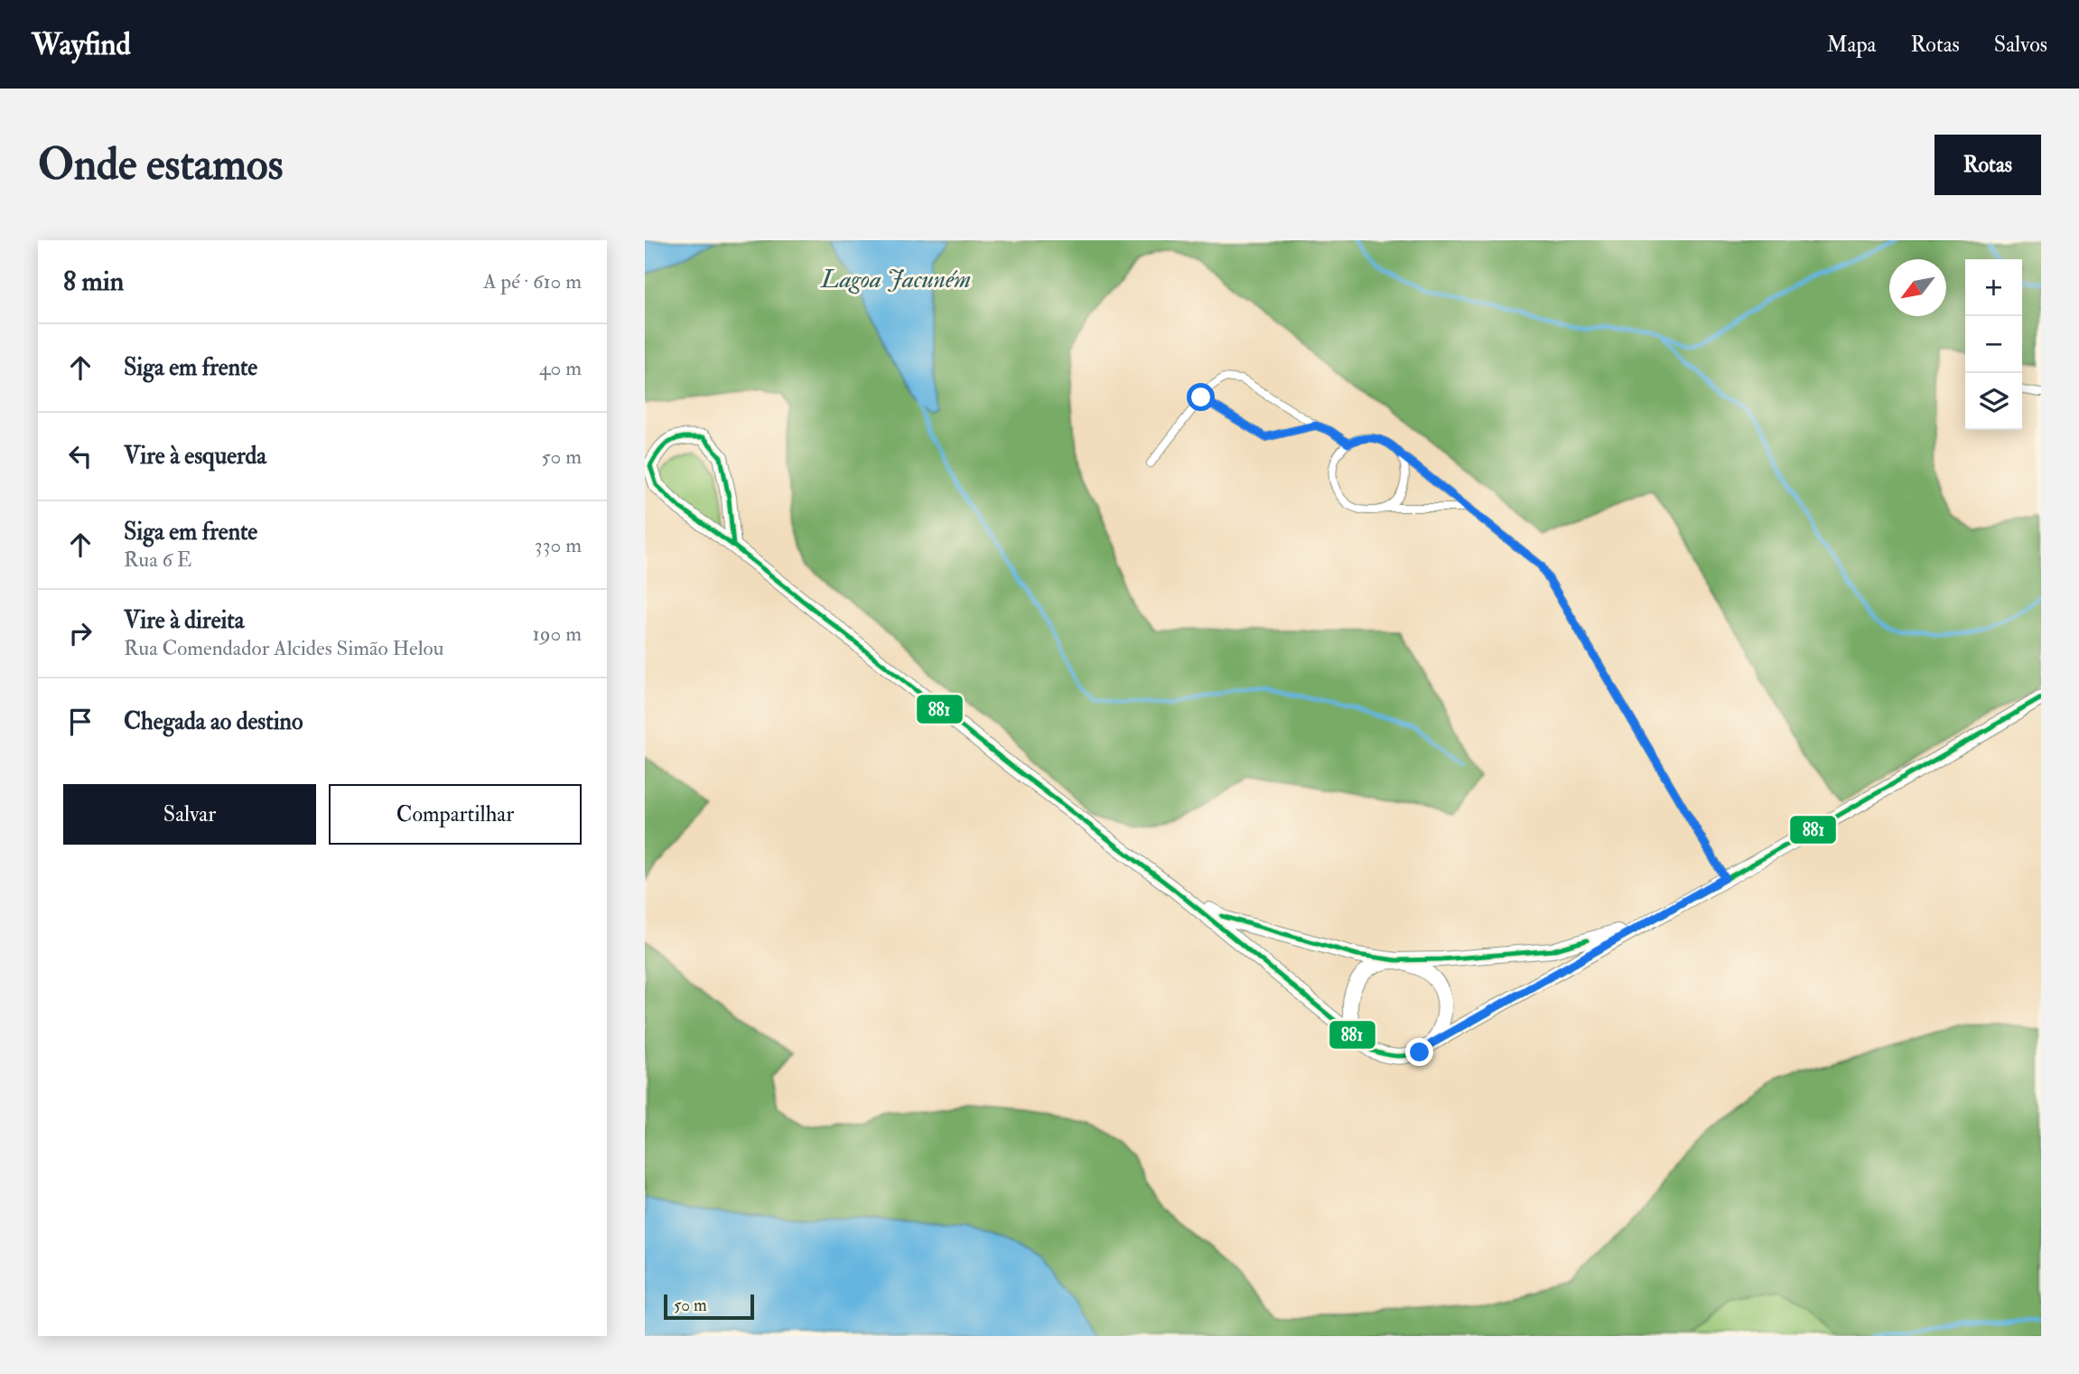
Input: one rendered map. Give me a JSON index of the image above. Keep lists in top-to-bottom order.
{
  "water": ["Lagoa Jacuném"],
  "lines": ["transit line 881"],
  "scale_bar": "50 m",
  "north": "bottom left",
  "page": {
    "header": "Wayfind",
    "nav": ["Mapa", "Rotas", "Salvos"],
    "buttons": [
      "Rotas",
      ["Salvar", "Compartilhar"]
    ],
    "title": "Onde estamos",
    "heading": ["8 min", "A pé · 610 m"],
    "map_buttons": ["+", "−"],
    "list": [
      ["Siga em frente", "40 m"],
      ["Vire à esquerda", "50 m"],
      ["Siga em frente", "Rua 6 E", "330 m"],
      ["Vire à direita", "Rua Comendador Alcides Simão Helou", "190 m"],
      "Chegada ao destino"
    ],
    "scale": "50 m"
  }
}
